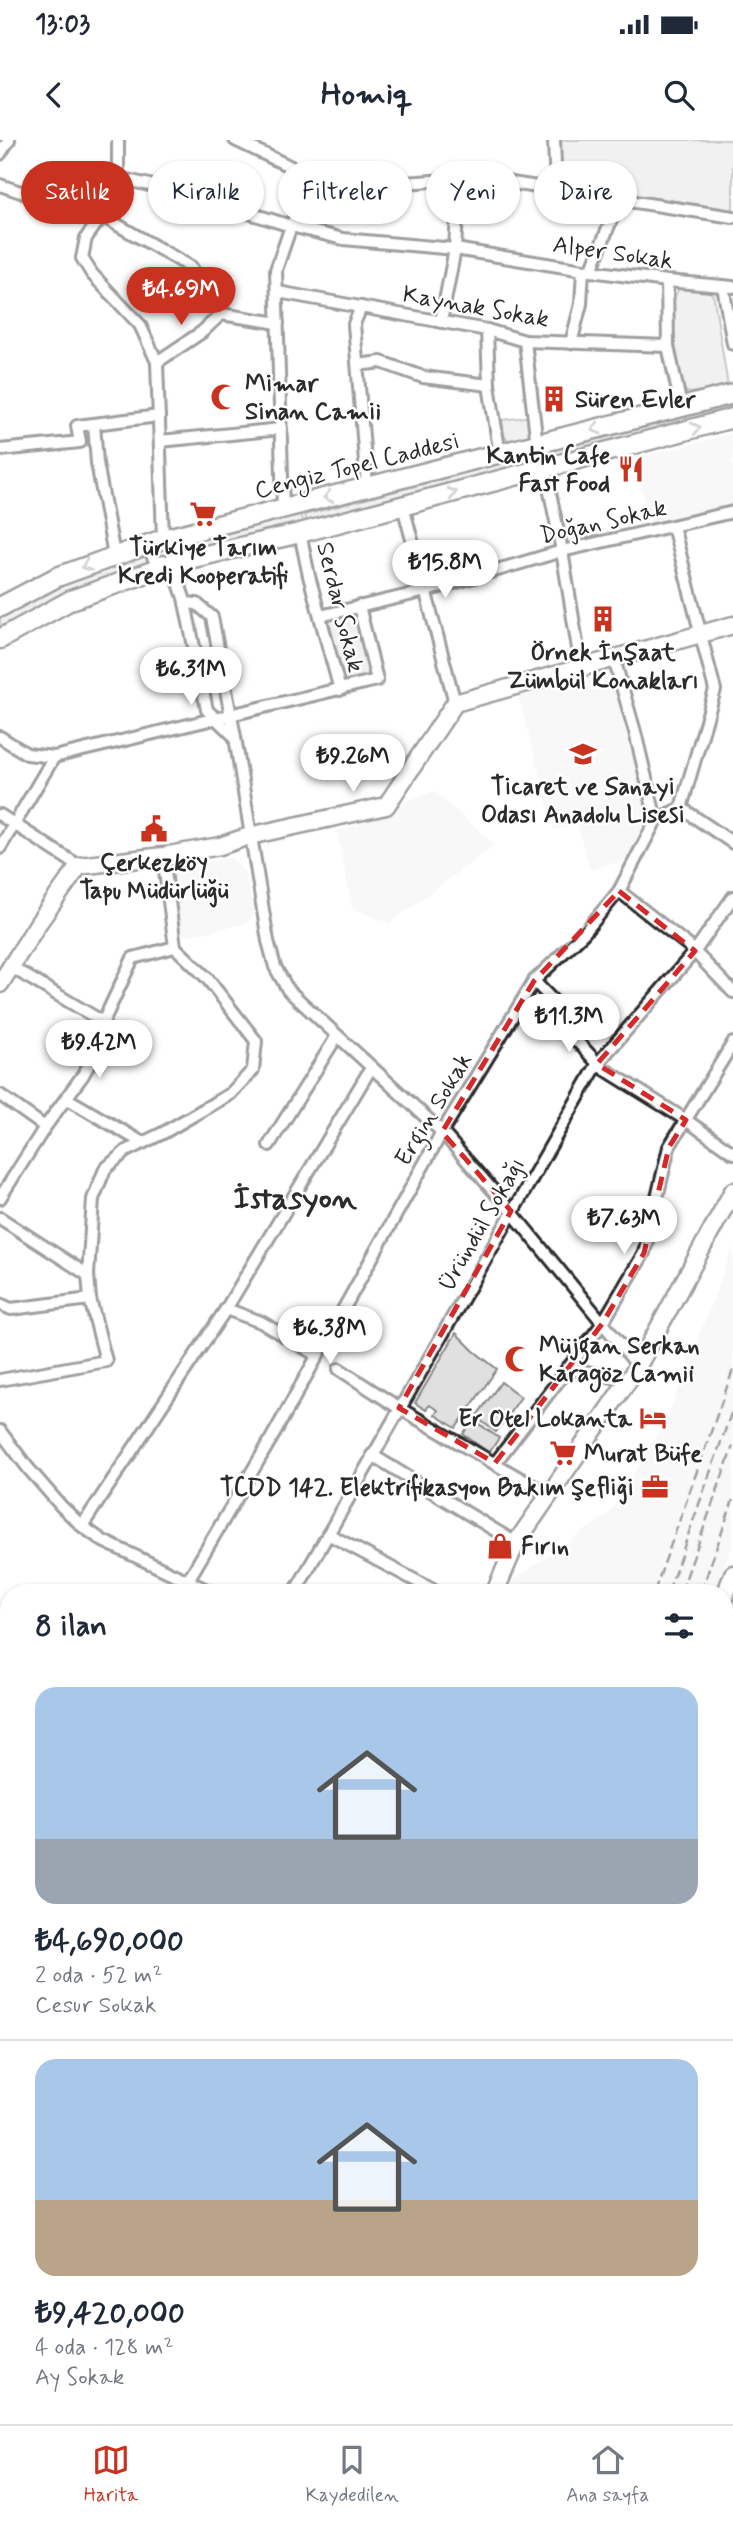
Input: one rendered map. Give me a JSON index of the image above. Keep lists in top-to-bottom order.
{
  "streets": {
    "main road": ["Cengiz Topel Caddesi"],
    "street": [
      "Alper Sokak",
      "Kaynak Sokak",
      "Doğan Sokak",
      "Serdar Sokak",
      "Ergin Sokak",
      "Üründül Sokağı"
    ]
  },
  "crossings": [
    ["Cengiz Topel Caddesi", "Serdar Sokak"],
    ["Doğan Sokak", "Serdar Sokak"]
  ],
  "districts": ["İstasyon"],
  "places": {
    "mosque": ["Mimar Sinan Camii", "Müjgan Serkan Karagöz Camii"],
    "building": ["Süren Evler", "Örnek İnşaat Zümbül Konakları"],
    "restaurant": ["Kantin Cafe Fast Food"],
    "supermarket": ["Türkiye Tarım Kredi Kooperatifi", "Murat Büfe"],
    "school or university": ["Ticaret ve Sanayi Odası Anadolu Lisesi"],
    "public building": ["Çerkezköy Tapu Müdürlüğü"],
    "hotel": ["Er Otel Lokanta"],
    "office": ["TCDD 142. Elektrifikasyon Bakım Şefliği"],
    "shop": ["Fırın"]
  },
  "page": {
    "status": "13:03",
    "header": "Homiq",
    "chip": [
      "Satılık",
      "Kiralık",
      "Filtreler",
      "Yeni",
      "Daire"
    ],
    "price": [
      "₺4.69M",
      "₺15.8M",
      "₺6.31M",
      "₺9.26M",
      "₺11.3M",
      "₺9.42M",
      "₺7.63M",
      "₺6.38M"
    ],
    "heading": "8 ilan",
    "list": [
      {
        "name": "₺4,690,000",
        "note": "2 oda · 52 m² · Cesur Sokak"
      },
      {
        "name": "₺9,420,000",
        "note": "4 oda · 128 m² · Ay Sokak"
      }
    ],
    "tabs": ["Harita", "Kaydedilen", "Ana sayfa"]
  }
}
